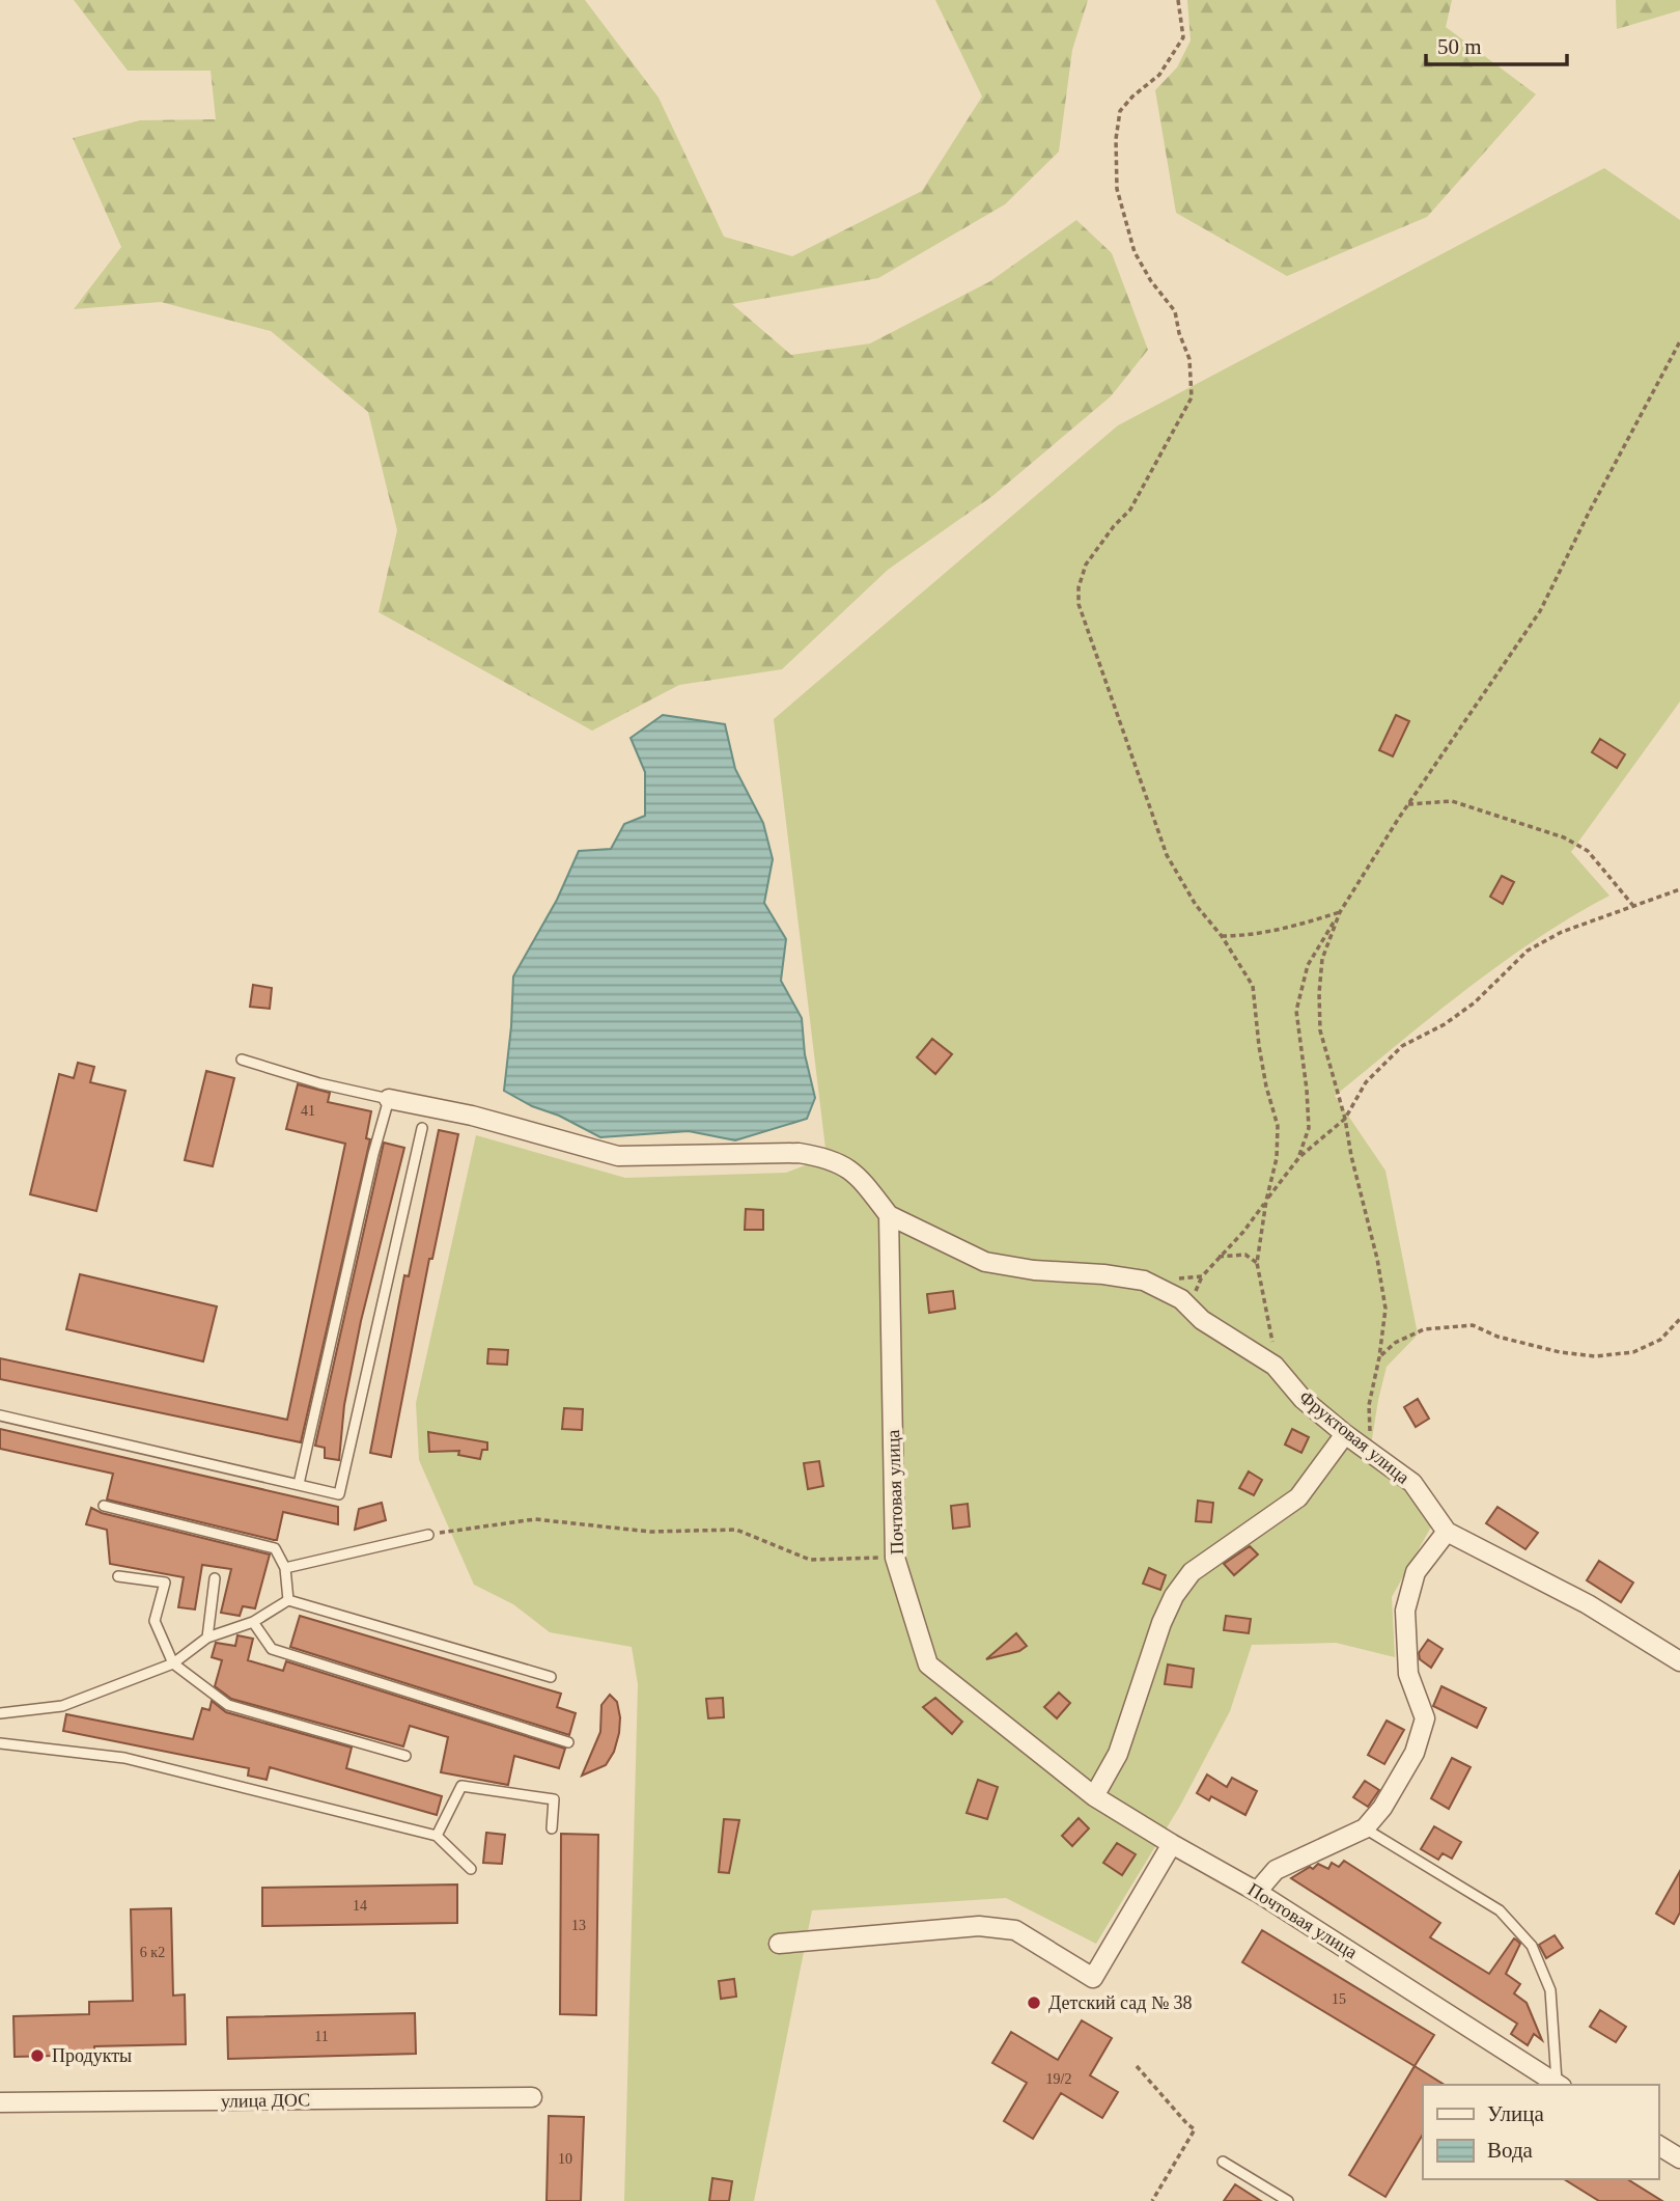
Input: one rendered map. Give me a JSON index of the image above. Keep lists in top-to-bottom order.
{
  "streets": {
    "street": ["Фруктовая улица", "Почтовая улица", "улица ДОС"]
  },
  "crossings": [
    ["Фруктовая улица", "Почтовая улица"]
  ],
  "places": ["Детский сад № 38", "Продукты"],
  "house_numbers": [
    "41",
    "14",
    "13",
    "6 к2",
    "15",
    "11",
    "19/2",
    "10"
  ],
  "legend": ["Улица", "Вода"],
  "scale_bar": "50 m"
}
